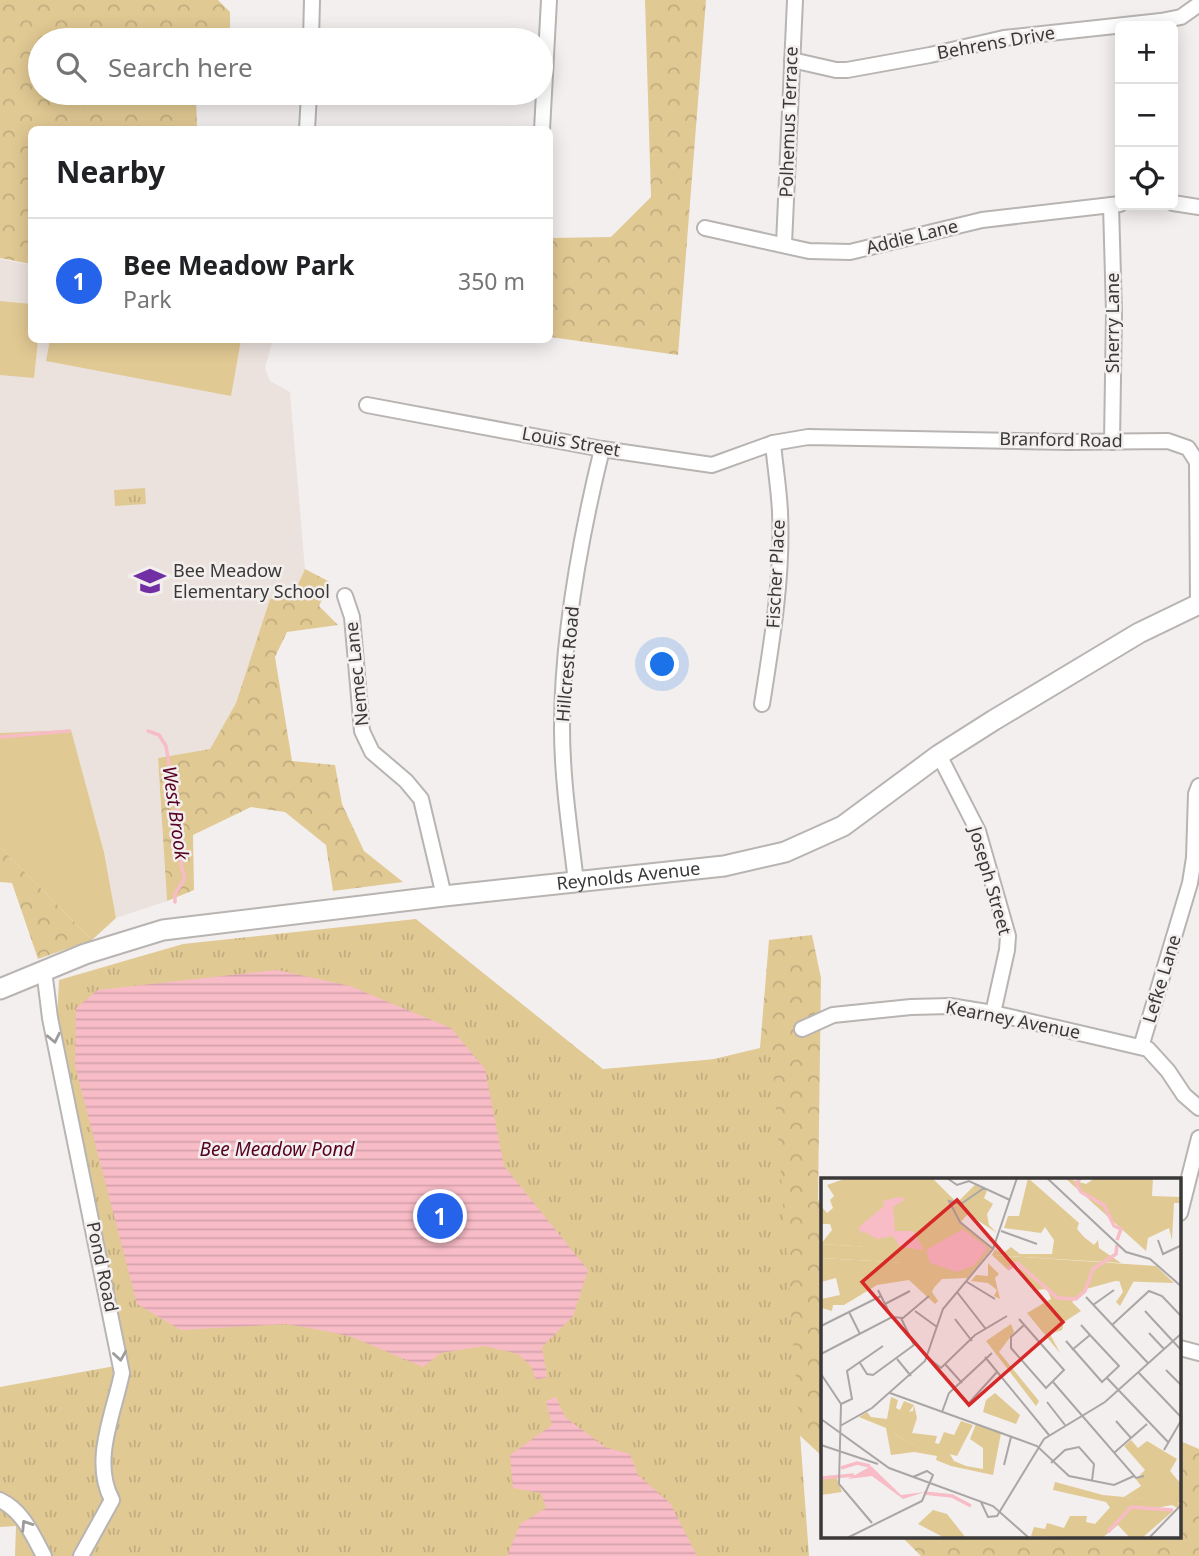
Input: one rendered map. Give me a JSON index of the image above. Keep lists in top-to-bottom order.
{
  "streets": {
    "street": [
      "Behrens Drive",
      "Polhemus Terrace",
      "Addie Lane",
      "Sherry Lane",
      "Branford Road",
      "Louis Street",
      "Fischer Place",
      "Hillcrest Road",
      "Nemec Lane",
      "Reynolds Avenue",
      "Joseph Street",
      "Lefke Lane",
      "Kearney Avenue",
      "Pond Road"
    ]
  },
  "crossings": [
    ["Behrens Drive", "Polhemus Terrace"],
    ["Polhemus Terrace", "Addie Lane"],
    ["Sherry Lane", "Branford Road"],
    ["Branford Road", "Louis Street"],
    ["Branford Road", "Fischer Place"],
    ["Branford Road", "Reynolds Avenue"],
    ["Louis Street", "Fischer Place"],
    ["Louis Street", "Hillcrest Road"],
    ["Hillcrest Road", "Reynolds Avenue"],
    ["Nemec Lane", "Reynolds Avenue"],
    ["Reynolds Avenue", "Joseph Street"],
    ["Reynolds Avenue", "Pond Road"],
    ["Joseph Street", "Kearney Avenue"],
    ["Lefke Lane", "Kearney Avenue"]
  ],
  "one_way": ["Pond Road"],
  "water": ["West Brook", "Bee Meadow Pond"],
  "places": {
    "school or university": ["Bee Meadow Elementary School"]
  },
  "page": {
    "map_buttons": ["+", "−"],
    "search": "Search here",
    "heading": "Nearby",
    "list": [
      {
        "mark": "1",
        "name": "Bee Meadow Park",
        "note": "Park",
        "value": "350 m"
      }
    ],
    "pins": "1"
  }
}
